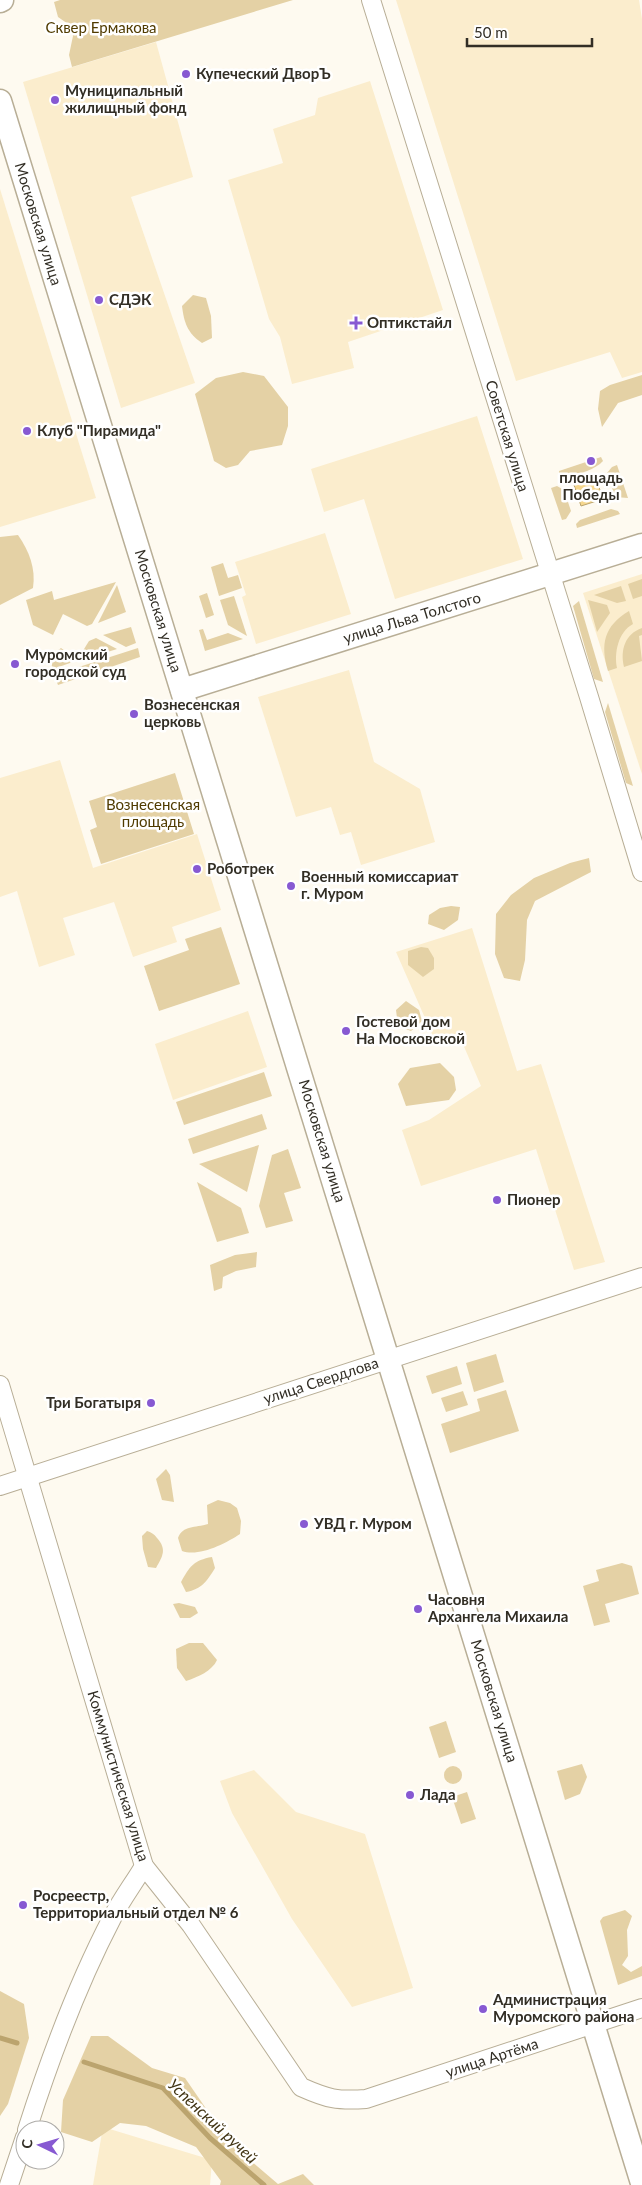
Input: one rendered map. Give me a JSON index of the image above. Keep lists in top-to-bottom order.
{
  "streets": {
    "street": [
      "Московская улица",
      "Советская улица",
      "улица Льва Толстого",
      "улица Свердлова",
      "Коммунистическая улица",
      "улица Артёма"
    ]
  },
  "crossings": [
    ["Московская улица", "улица Льва Толстого"],
    ["Московская улица", "улица Свердлова"],
    ["Московская улица", "улица Артёма"],
    ["Советская улица", "улица Льва Толстого"],
    ["улица Свердлова", "Коммунистическая улица"],
    ["Коммунистическая улица", "улица Артёма"]
  ],
  "water": ["Успенский ручей"],
  "parks": ["Сквер Ермакова", "Вознесенская площадь"],
  "places": {
    "other": [
      "Купеческий ДворЪ",
      "Муниципальный жилищный фонд",
      "СДЭК",
      "Клуб \"Пирамида\"",
      "площадь Победы",
      "Муромский городской суд",
      "Вознесенская церковь",
      "Роботрек",
      "Военный комиссариат г. Муром",
      "Гостевой дом На Московской",
      "Пионер",
      "Три Богатыря",
      "УВД г. Муром",
      "Часовня Архангела Михаила",
      "Лада",
      "Росреестр, Территориальный отдел № 6",
      "Администрация Муромского района"
    ],
    "health": ["Оптикстайл"]
  },
  "scale_bar": "50 m",
  "north": "left"
}
